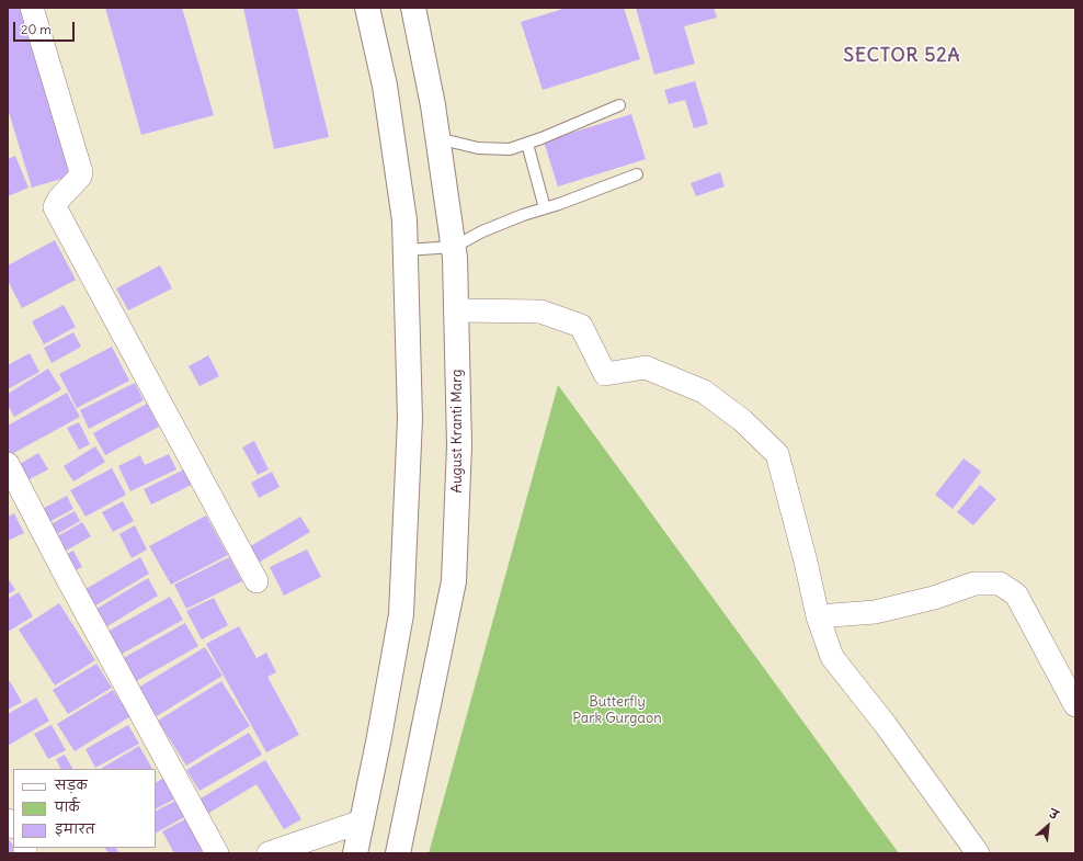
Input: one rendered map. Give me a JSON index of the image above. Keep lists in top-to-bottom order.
{
  "streets": {
    "main road": ["August Kranti Marg"]
  },
  "districts": ["SECTOR 52A"],
  "parks": ["Butterfly Park Gurgaon"],
  "legend": ["सड़क", "पार्क", "इमारत"],
  "scale_bar": "20 m",
  "north": "top right"
}
